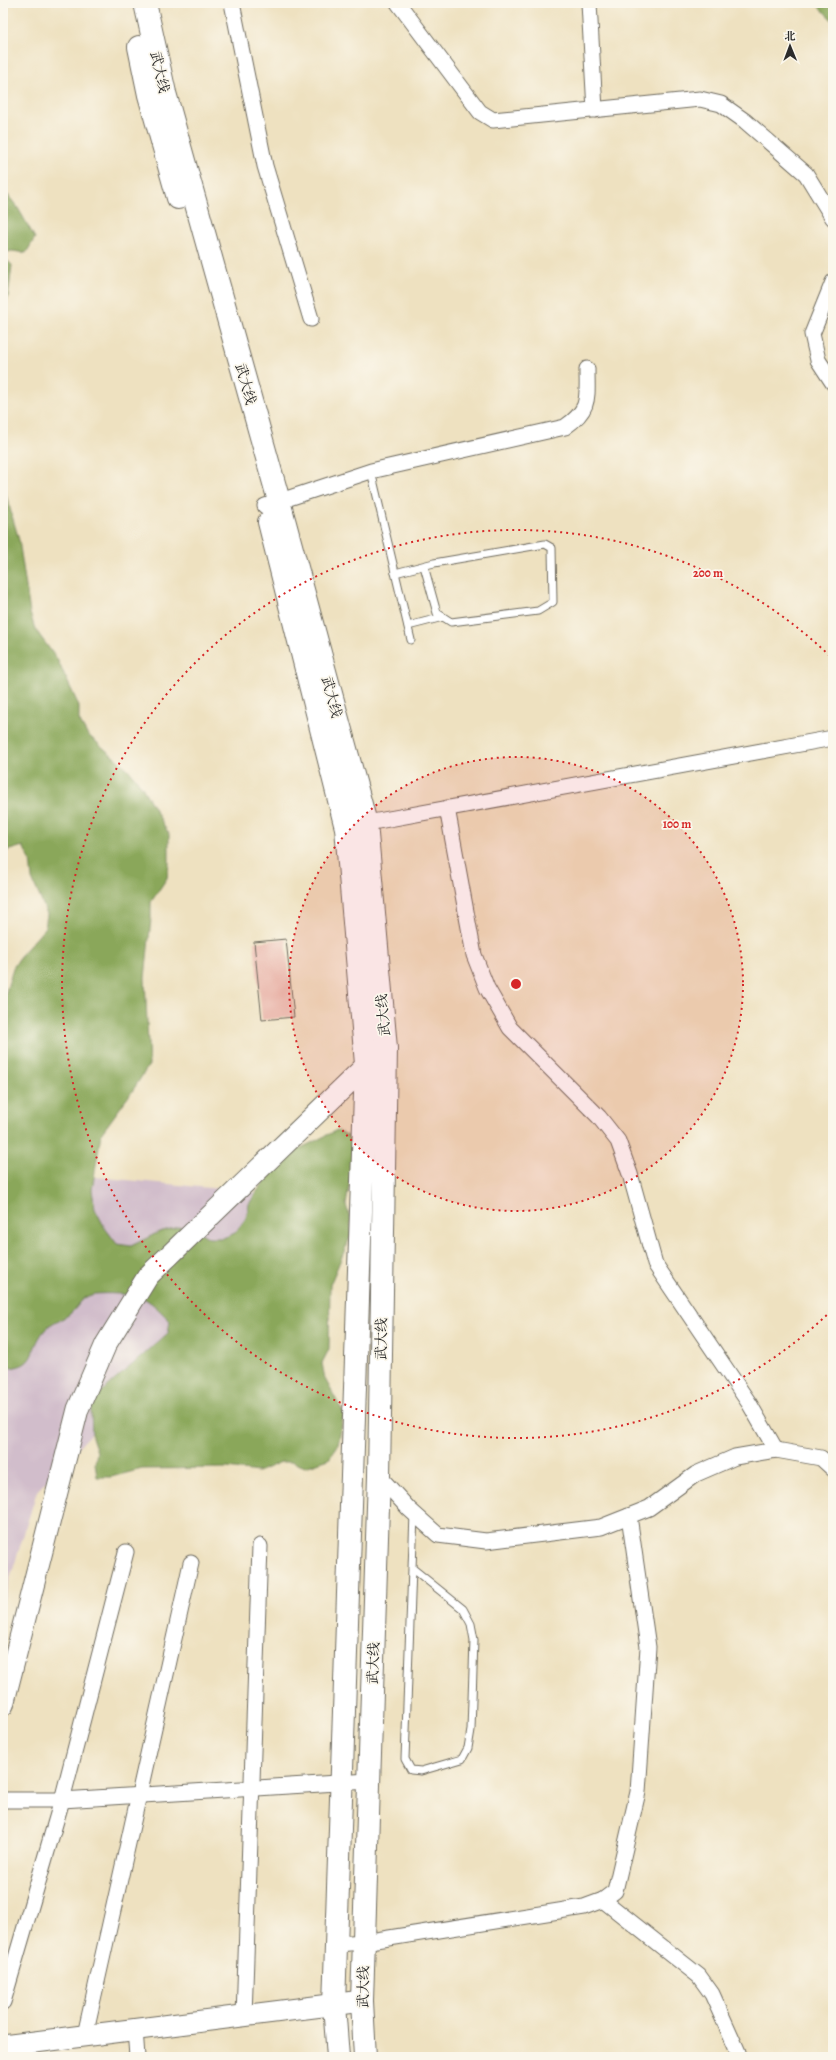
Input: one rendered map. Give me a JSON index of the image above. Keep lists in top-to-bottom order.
{
  "streets": {
    "highway": ["武大线"]
  },
  "north": "top",
  "rings": ["200 m", "100 m"]
}
